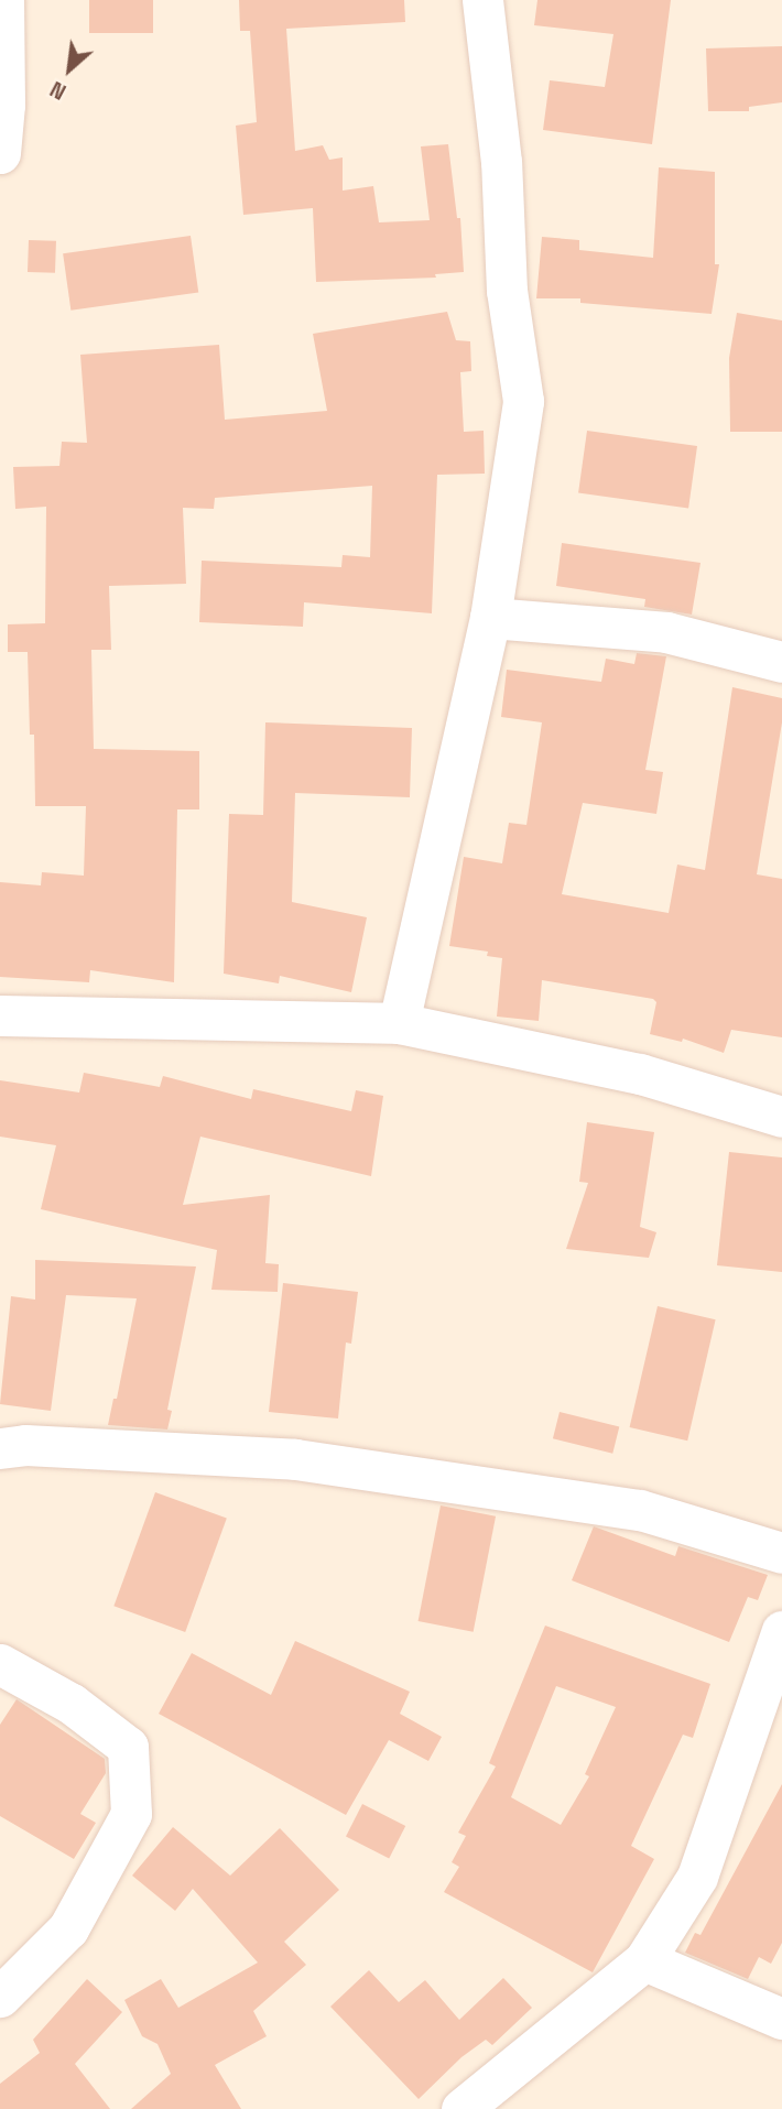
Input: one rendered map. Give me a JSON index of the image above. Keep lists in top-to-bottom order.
{
  "north": "bottom left"
}
